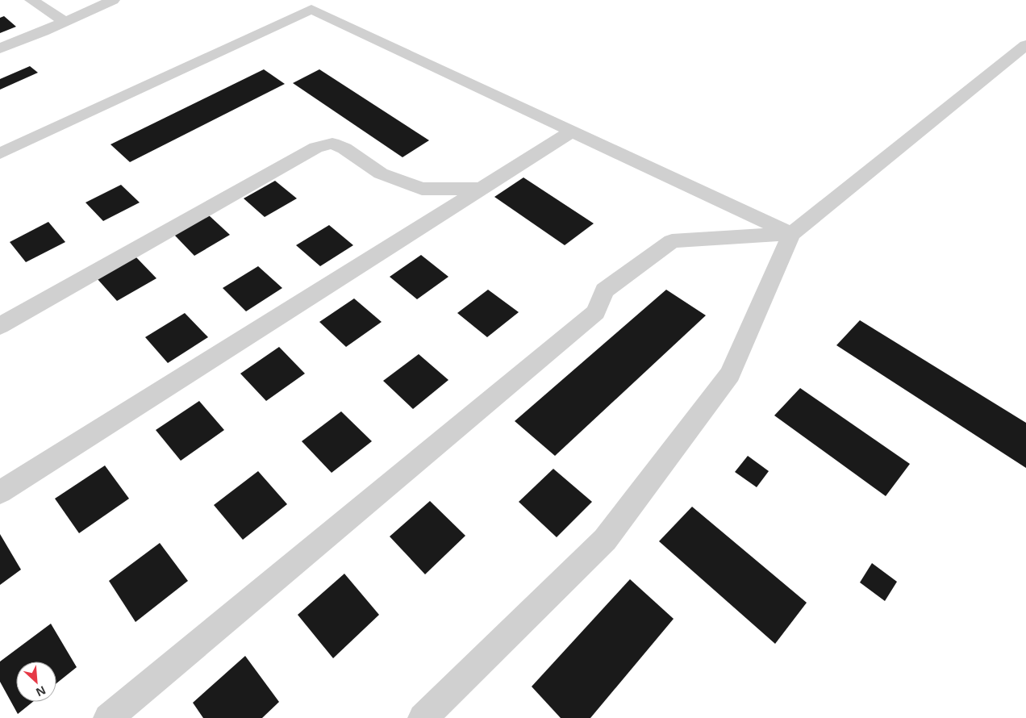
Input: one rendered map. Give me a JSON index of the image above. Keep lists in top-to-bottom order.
{
  "north": "bottom right"
}
